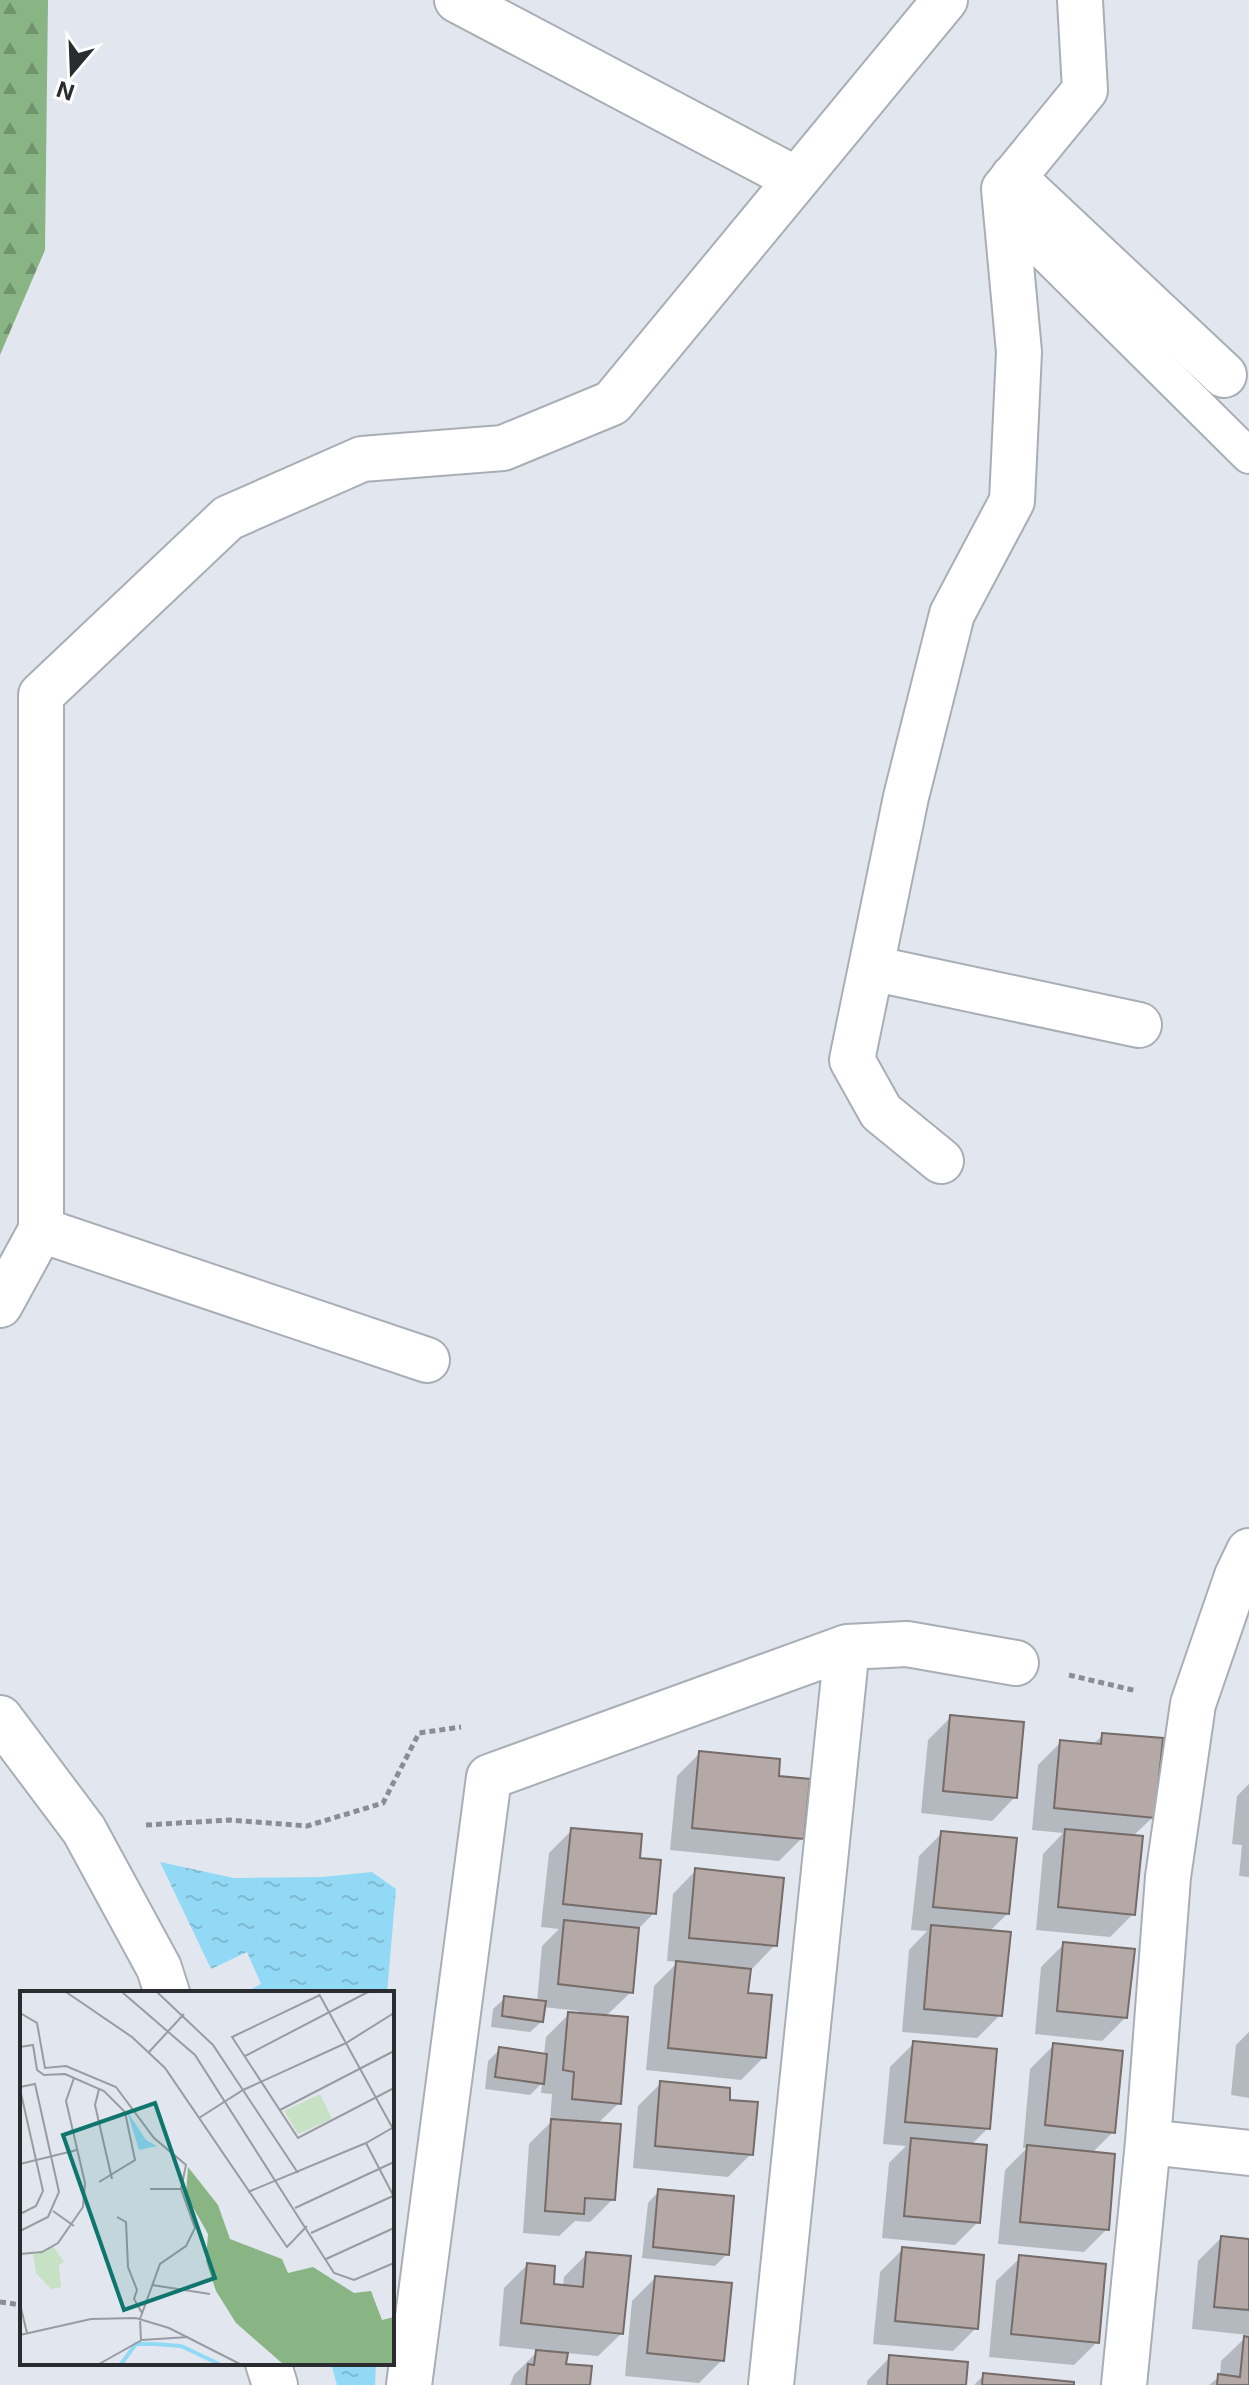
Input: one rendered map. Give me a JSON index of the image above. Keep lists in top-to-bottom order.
{
  "north": "bottom"
}
